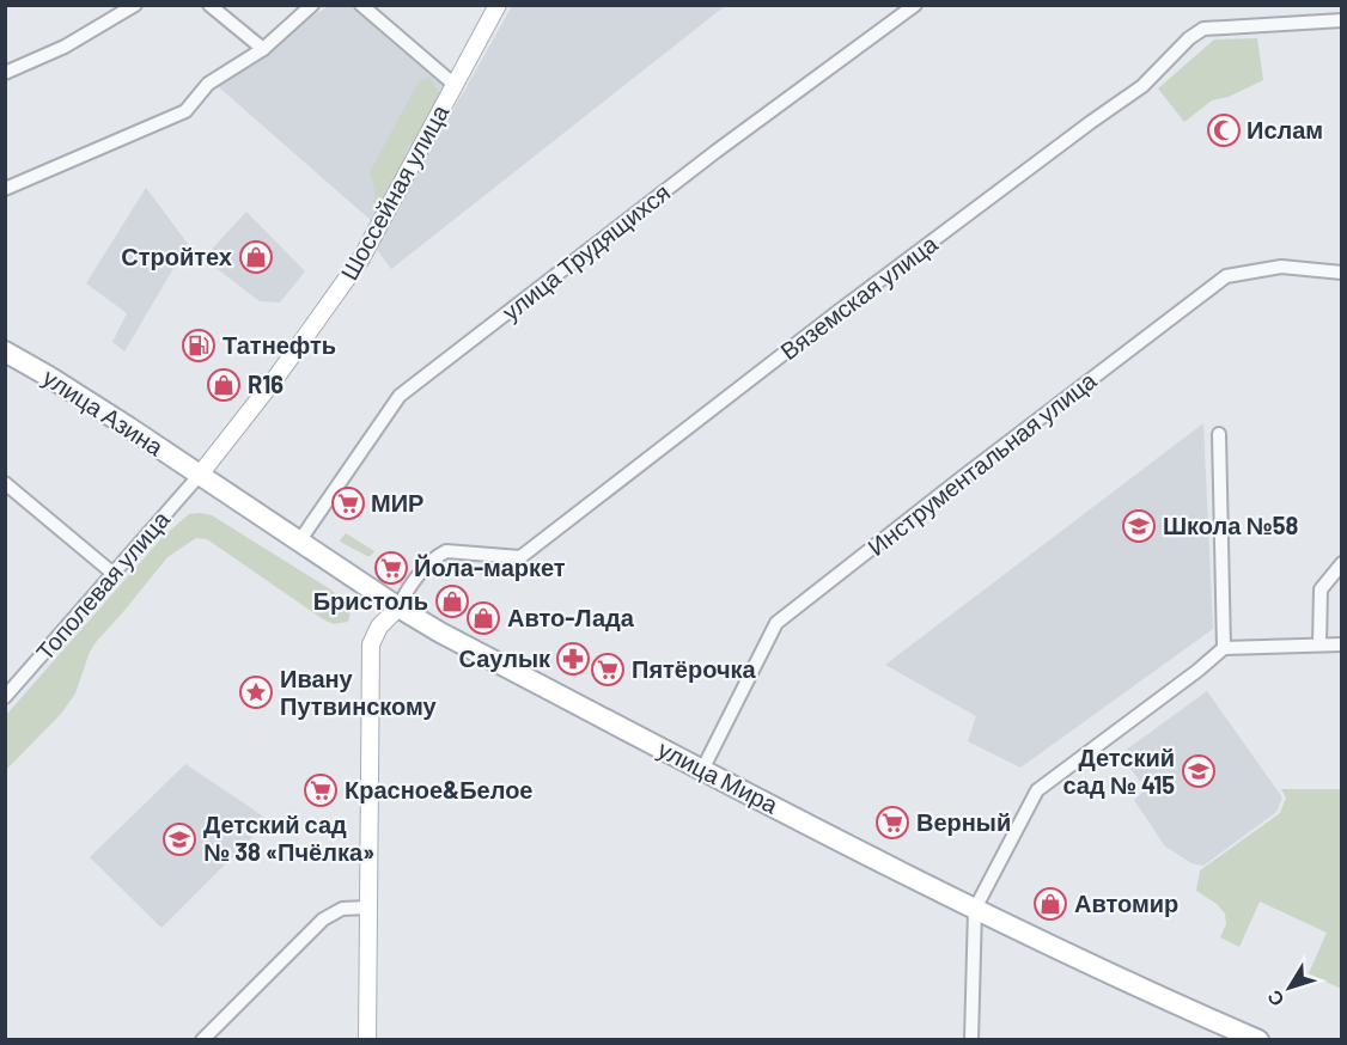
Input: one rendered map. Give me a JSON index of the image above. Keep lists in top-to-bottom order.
{
  "streets": {
    "main road": ["улица Азина", "улица Мира"],
    "street": [
      "Шоссейная улица",
      "улица Трудящихся",
      "Вяземская улица",
      "Инструментальная улица",
      "Тополевая улица"
    ]
  },
  "crossings": [
    ["Шоссейная улица", "улица Азина"],
    ["Шоссейная улица", "Тополевая улица"],
    ["Шоссейная улица", "улица Мира"],
    ["улица Трудящихся", "улица Мира"],
    ["Вяземская улица", "улица Мира"],
    ["улица Азина", "Тополевая улица"],
    ["улица Азина", "улица Мира"],
    ["Инструментальная улица", "улица Мира"],
    ["Тополевая улица", "улица Мира"]
  ],
  "places": {
    "mosque": ["Ислам"],
    "shop": [
      "Стройтех",
      "R16",
      "Бристоль",
      "Авто-Лада",
      "Автомир"
    ],
    "fuel station": ["Татнефть"],
    "supermarket": [
      "МИР",
      "Йола-маркет",
      "Пятёрочка",
      "Красное&Белое",
      "Верный"
    ],
    "school or university": ["Школа №58", "Детский сад № 415", "Детский сад № 38 «Пчёлка»"],
    "pharmacy": ["Саулык"],
    "place": ["Ивану Путвинскому"]
  },
  "north": "bottom left"
}
